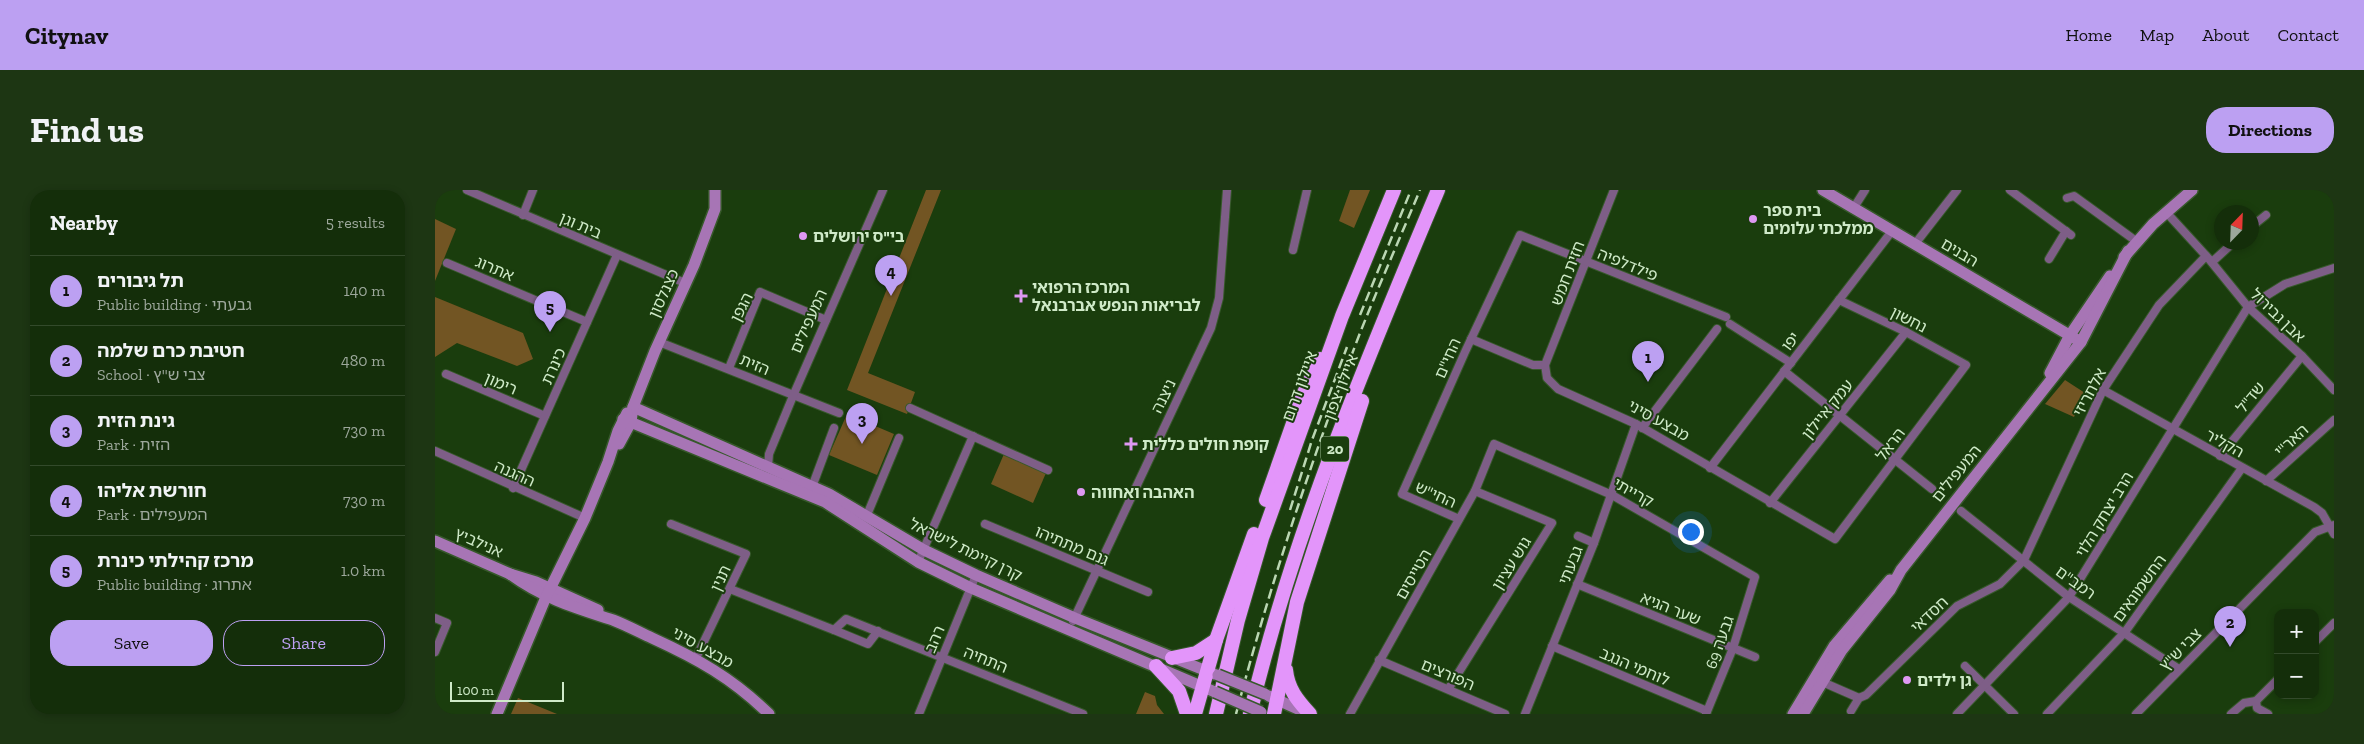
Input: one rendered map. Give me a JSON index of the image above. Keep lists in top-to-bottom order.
{
  "streets": {
    "highway": ["איילון דרום", "איילון צפון", "20"],
    "street": [
      "בית וגן",
      "הבנים",
      "פילדלפיה",
      "אתרוג",
      "חזית חמש",
      "כצנלסון",
      "הגפן",
      "אבן גבירול",
      "נחשון",
      "המעפילים",
      "יפו",
      "החי\"ם",
      "הזית",
      "כינרת",
      "רימון",
      "אלחריזי",
      "ניצנה",
      "שד\"ל",
      "עמק איילון",
      "מבצע סיני",
      "האר\"י",
      "הקליר",
      "הראל",
      "ההגנה",
      "קרייתי",
      "החי\"ש",
      "הרב יצחק הלוי",
      "אנילביץ",
      "גנם מתתיהו",
      "קרן קיימת לישראל",
      "גוש עציון",
      "גבעתי",
      "הטייסים",
      "תנין",
      "רמב\"ם",
      "החשמונאים",
      "שער הגיא",
      "חסדאי",
      "רהב",
      "גבעה 69",
      "צבי ש\"ץ",
      "התחיה",
      "לוחמי הנגב",
      "הפורצים"
    ]
  },
  "crossings": [
    ["בית וגן", "כצנלסון"],
    ["בית וגן", "כינרת"],
    ["הבנים", "המעפילים"],
    ["הבנים", "יפו"],
    ["פילדלפיה", "חזית חמש"],
    ["פילדלפיה", "יפו"],
    ["פילדלפיה", "החי\"ם"],
    ["אתרוג", "כינרת"],
    ["חזית חמש", "מבצע סיני"],
    ["כצנלסון", "הזית"],
    ["כצנלסון", "מבצע סיני"],
    ["כצנלסון", "ההגנה"],
    ["כצנלסון", "אנילביץ"],
    ["כצנלסון", "קרן קיימת לישראל"],
    ["הגפן", "המעפילים"],
    ["הגפן", "הזית"],
    ["אבן גבירול", "המעפילים"],
    ["אבן גבירול", "אלחריזי"],
    ["אבן גבירול", "שד\"ל"],
    ["אבן גבירול", "הרב יצחק הלוי"],
    ["נחשון", "יפו"],
    ["נחשון", "עמק איילון"],
    ["נחשון", "הראל"],
    ["המעפילים", "הזית"],
    ["המעפילים", "קרן קיימת לישראל"],
    ["יפו", "מבצע סיני"],
    ["החי\"ם", "החי\"ש"],
    ["כינרת", "רימון"],
    ["כינרת", "ההגנה"],
    ["איילון צפון", "קרן קיימת לישראל"],
    ["אלחריזי", "הקליר"],
    ["אלחריזי", "רמב\"ם"],
    ["אלחריזי", "חסדאי"],
    ["ניצנה", "גנם מתתיהו"],
    ["ניצנה", "קרן קיימת לישראל"],
    ["שד\"ל", "הקליר"],
    ["עמק איילון", "מבצע סיני"],
    ["מבצע סיני", "הראל"],
    ["מבצע סיני", "אנילביץ"],
    ["מבצע סיני", "גבעתי"],
    ["מבצע סיני", "תנין"],
    ["האר\"י", "הקליר"],
    ["הקליר", "הרב יצחק הלוי"],
    ["הקליר", "החשמונאים"],
    ["הקליר", "צבי ש\"ץ"],
    ["קרייתי", "גבעתי"],
    ["קרייתי", "הטייסים"],
    ["קרייתי", "גבעה 69"],
    ["החי\"ש", "הטייסים"],
    ["הרב יצחק הלוי", "רמב\"ם"],
    ["קרן קיימת לישראל", "רהב"],
    ["גוש עציון", "הטייסים"],
    ["גוש עציון", "הפורצים"],
    ["גבעתי", "שער הגיא"],
    ["גבעתי", "לוחמי הנגב"],
    ["הטייסים", "הפורצים"],
    ["רמב\"ם", "החשמונאים"],
    ["רמב\"ם", "חסדאי"],
    ["רמב\"ם", "צבי ש\"ץ"],
    ["שער הגיא", "גבעה 69"],
    ["רהב", "התחיה"],
    ["גבעה 69", "לוחמי הנגב"]
  ],
  "places": {
    "other": [
      "בית ספר ממלכתי עלומים",
      "בי\"ס ירושלים",
      "האהבה ואחווה",
      "גן ילדים"
    ],
    "health": ["המרכז הרפואי לבריאות הנפש אברבנאל", "קופת חולים כללית"]
  },
  "scale_bar": "100 m",
  "north": "top right",
  "page": {
    "header": "Citynav",
    "nav": [
      "Home",
      "Map",
      "About",
      "Contact"
    ],
    "buttons": [
      "Directions",
      ["Save", "Share"]
    ],
    "title": "Find us",
    "heading": ["Nearby", "5 results"],
    "list": [
      {
        "mark": "1",
        "name": "תל גיבורים",
        "note": "Public building · גבעתי",
        "value": "140 m"
      },
      {
        "mark": "2",
        "name": "חטיבת כרם שלמה",
        "note": "School · צבי ש\"ץ",
        "value": "480 m"
      },
      {
        "mark": "3",
        "name": "גינת הזית",
        "note": "Park · הזית",
        "value": "730 m"
      },
      {
        "mark": "4",
        "name": "חורשת אליהו",
        "note": "Park · המעפילים",
        "value": "730 m"
      },
      {
        "mark": "5",
        "name": "מרכז קהילתי כינרת",
        "note": "Public building · אתרוג",
        "value": "1.0 km"
      }
    ],
    "pins": [
      "4",
      "5",
      "1",
      "3",
      "2"
    ],
    "map_buttons": ["+", "−"],
    "scale": "100 m"
  }
}
